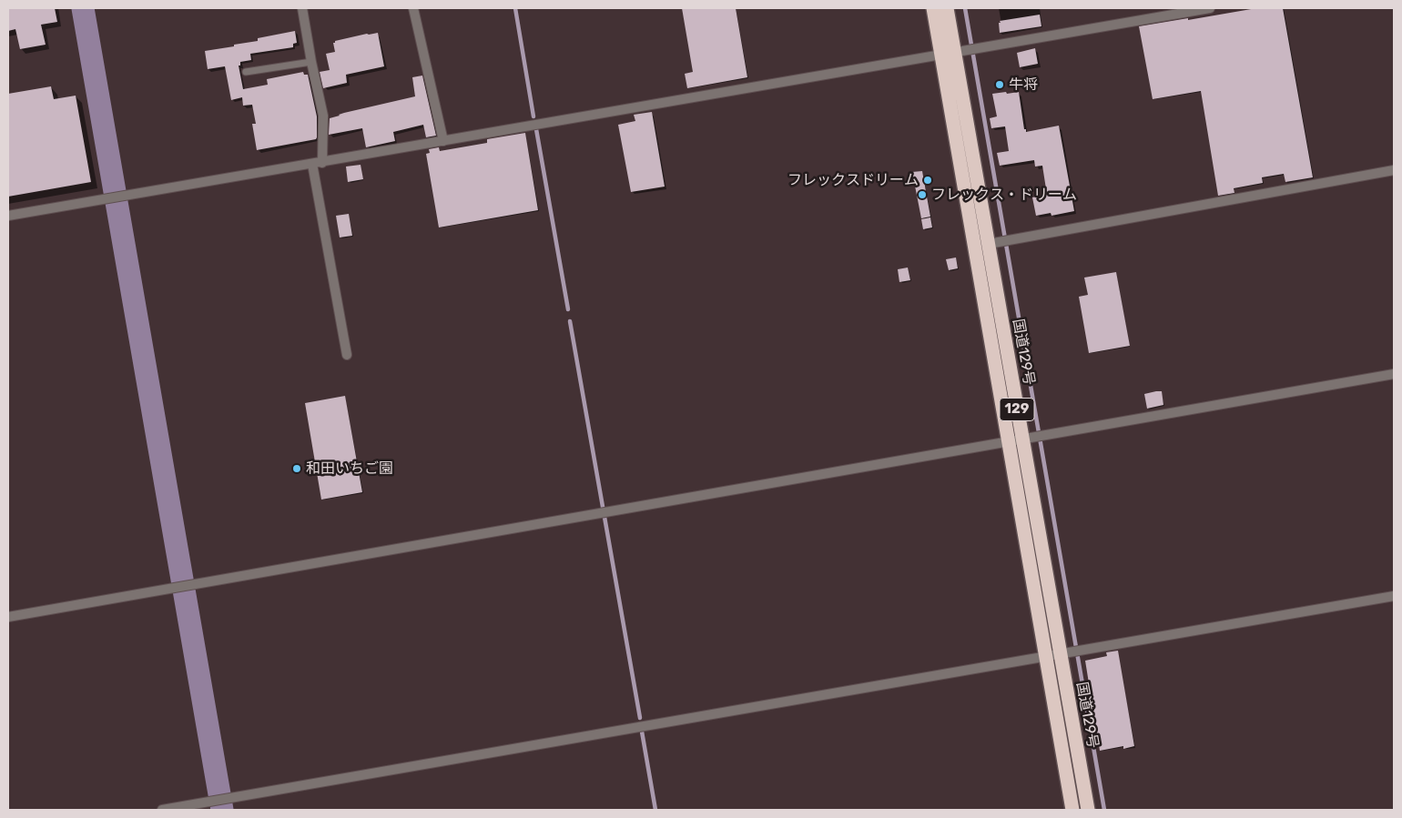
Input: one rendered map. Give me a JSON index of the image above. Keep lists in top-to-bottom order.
{
  "streets": {
    "highway": ["国道129号", "129"]
  },
  "places": [
    "牛将",
    "フレックスドリーム",
    "フレックス・ドリーム",
    "和田いちご園"
  ]
}
